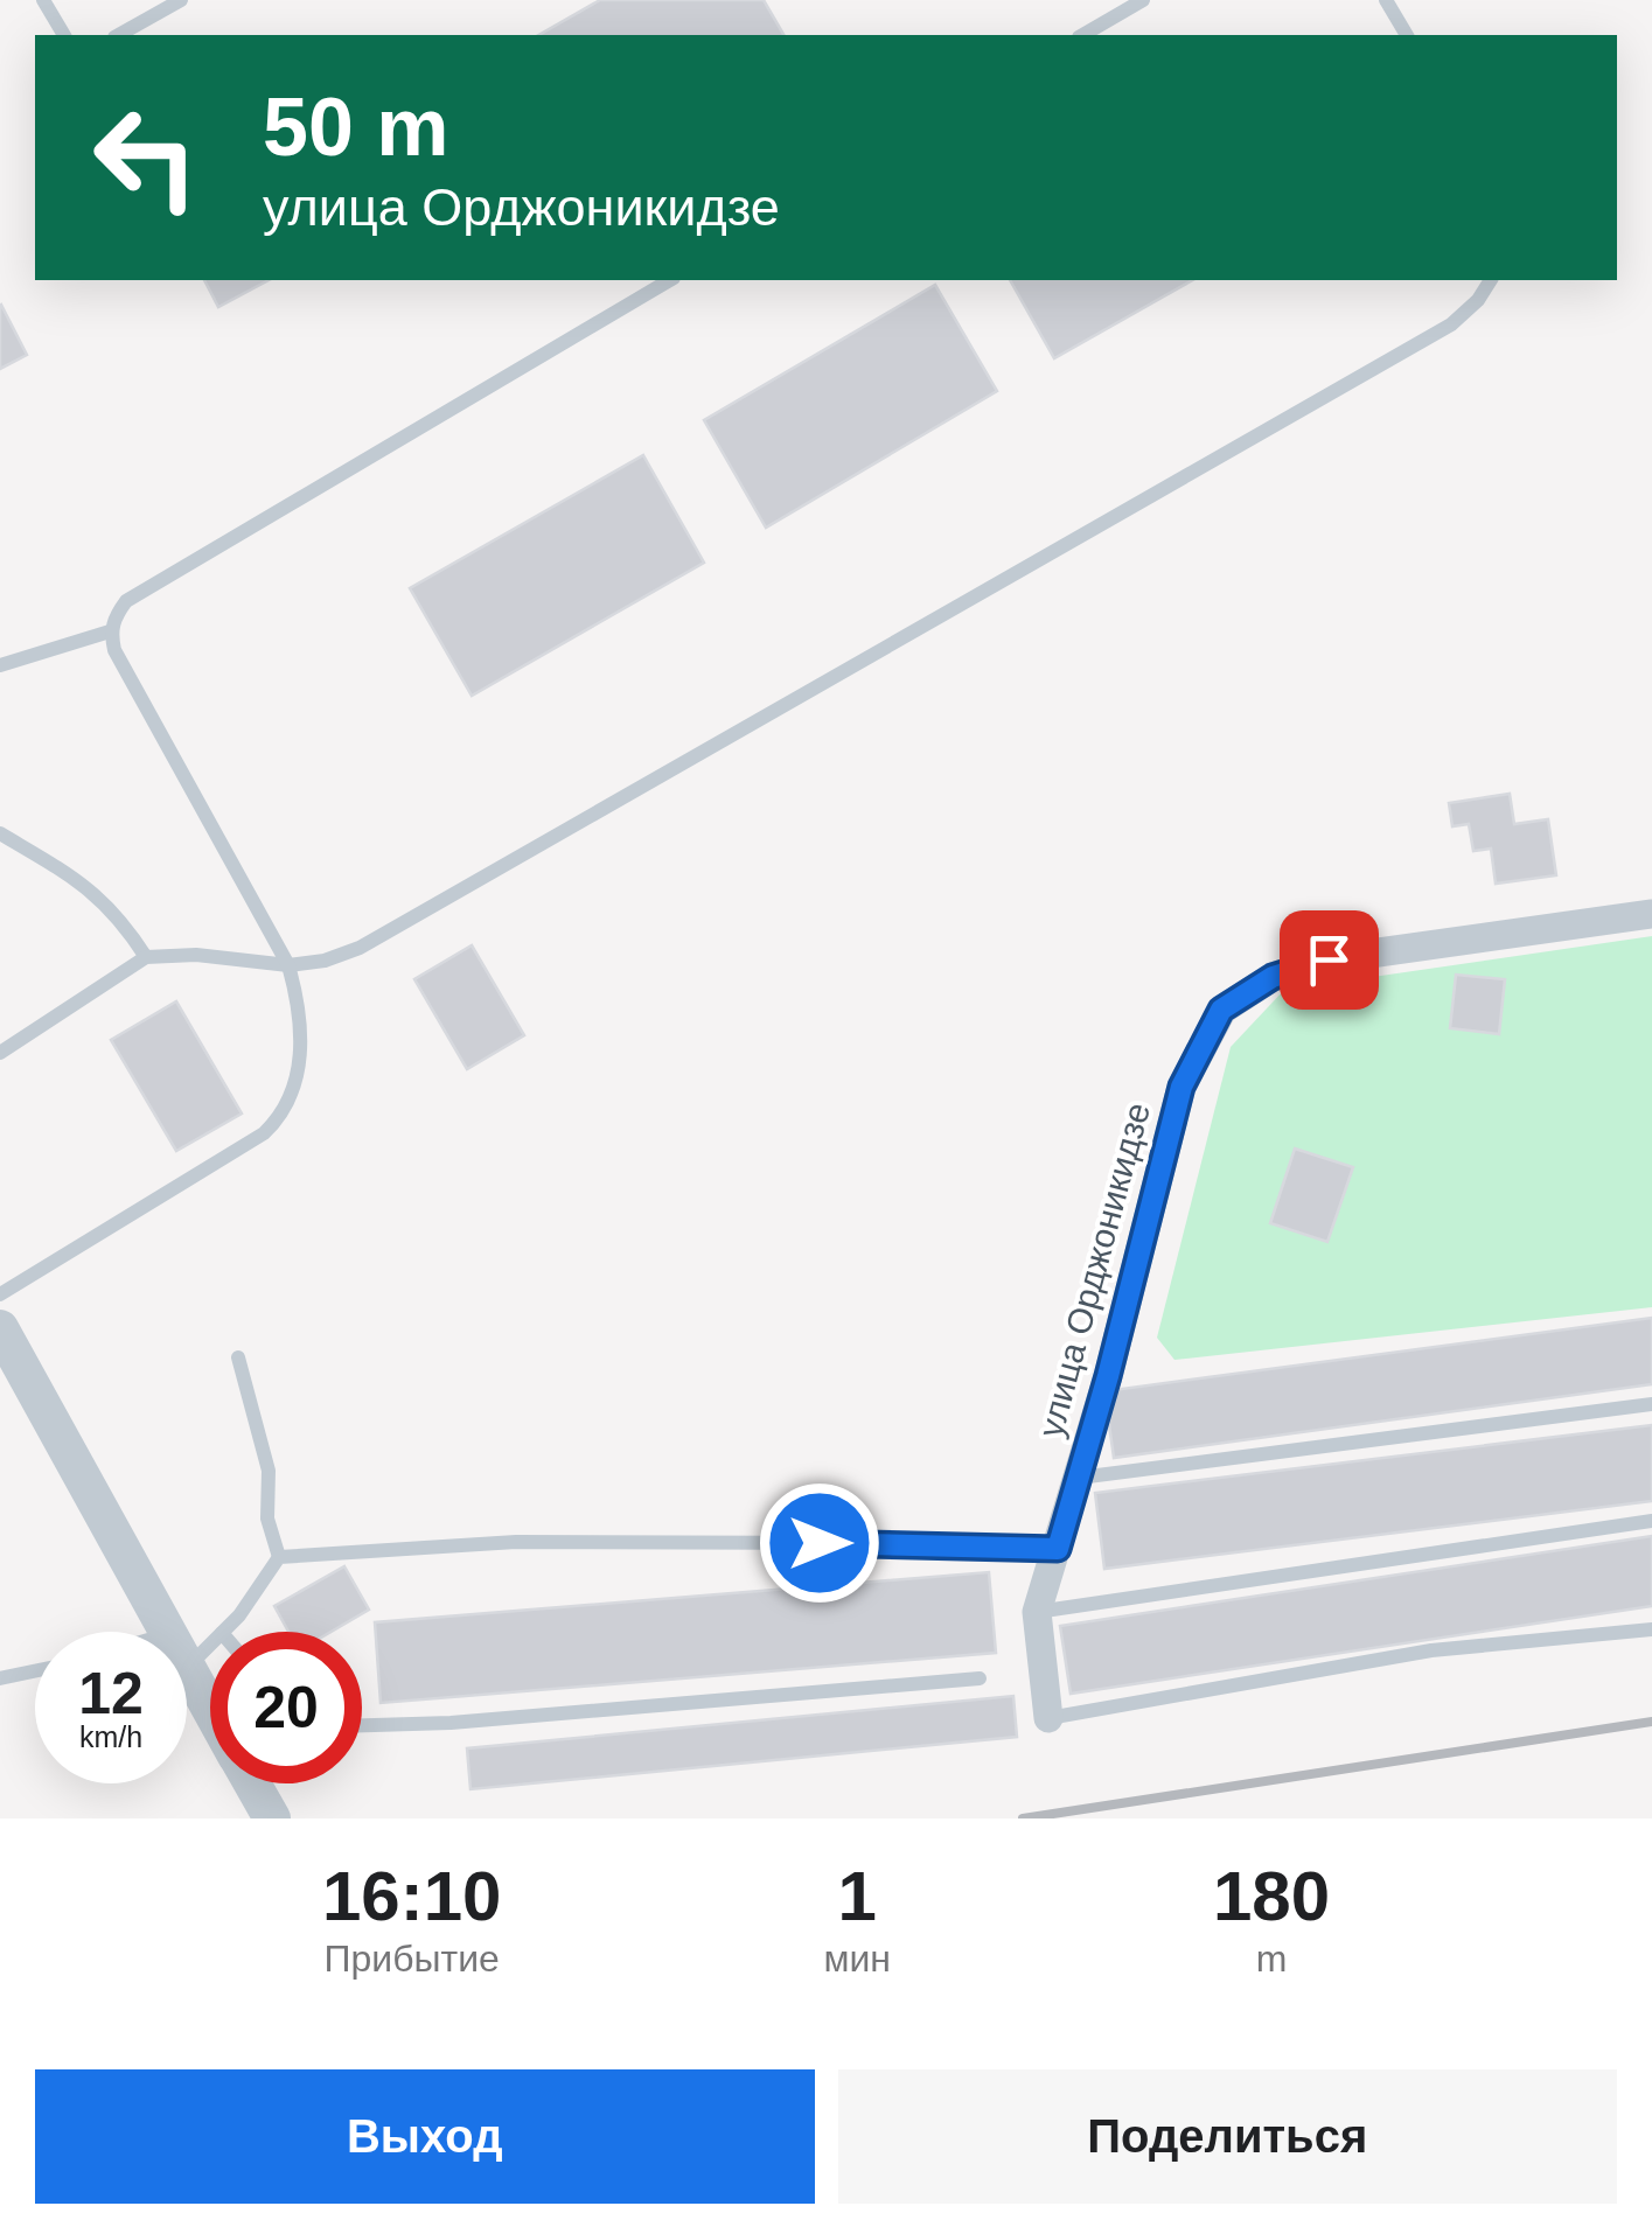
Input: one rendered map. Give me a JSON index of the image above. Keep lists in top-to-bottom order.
{
  "streets": {
    "street": ["улица Орджоникидзе"]
  },
  "page": {
    "turn": ["50 m", "улица Орджоникидзе"],
    "speed": "12 km/h",
    "limit": "20",
    "eta": [
      "16:10",
      "Прибытие",
      "1",
      "мин",
      "180",
      "m"
    ],
    "buttons": ["Выход", "Поделиться"]
  }
}
